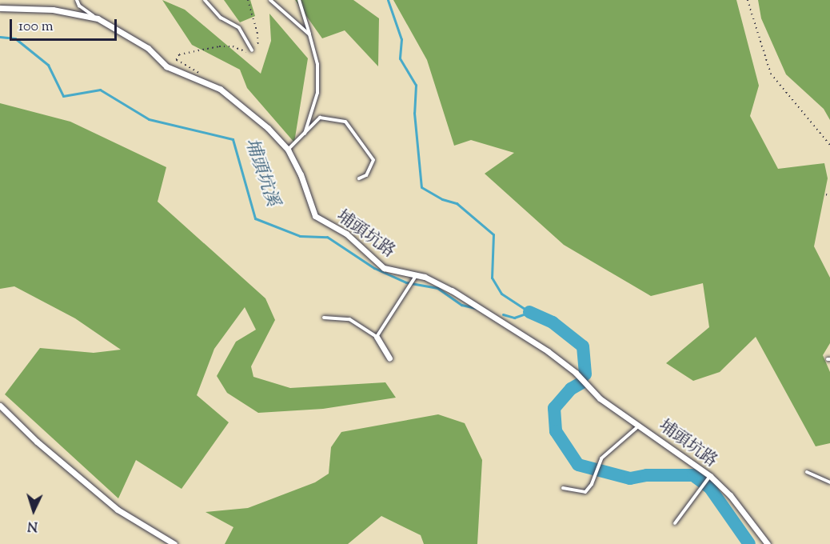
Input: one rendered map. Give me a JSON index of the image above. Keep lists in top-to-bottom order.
{
  "streets": {
    "street": ["埔頭坑路"]
  },
  "water": ["埔頭坑溪"],
  "scale_bar": "100 m",
  "north": "bottom"
}
